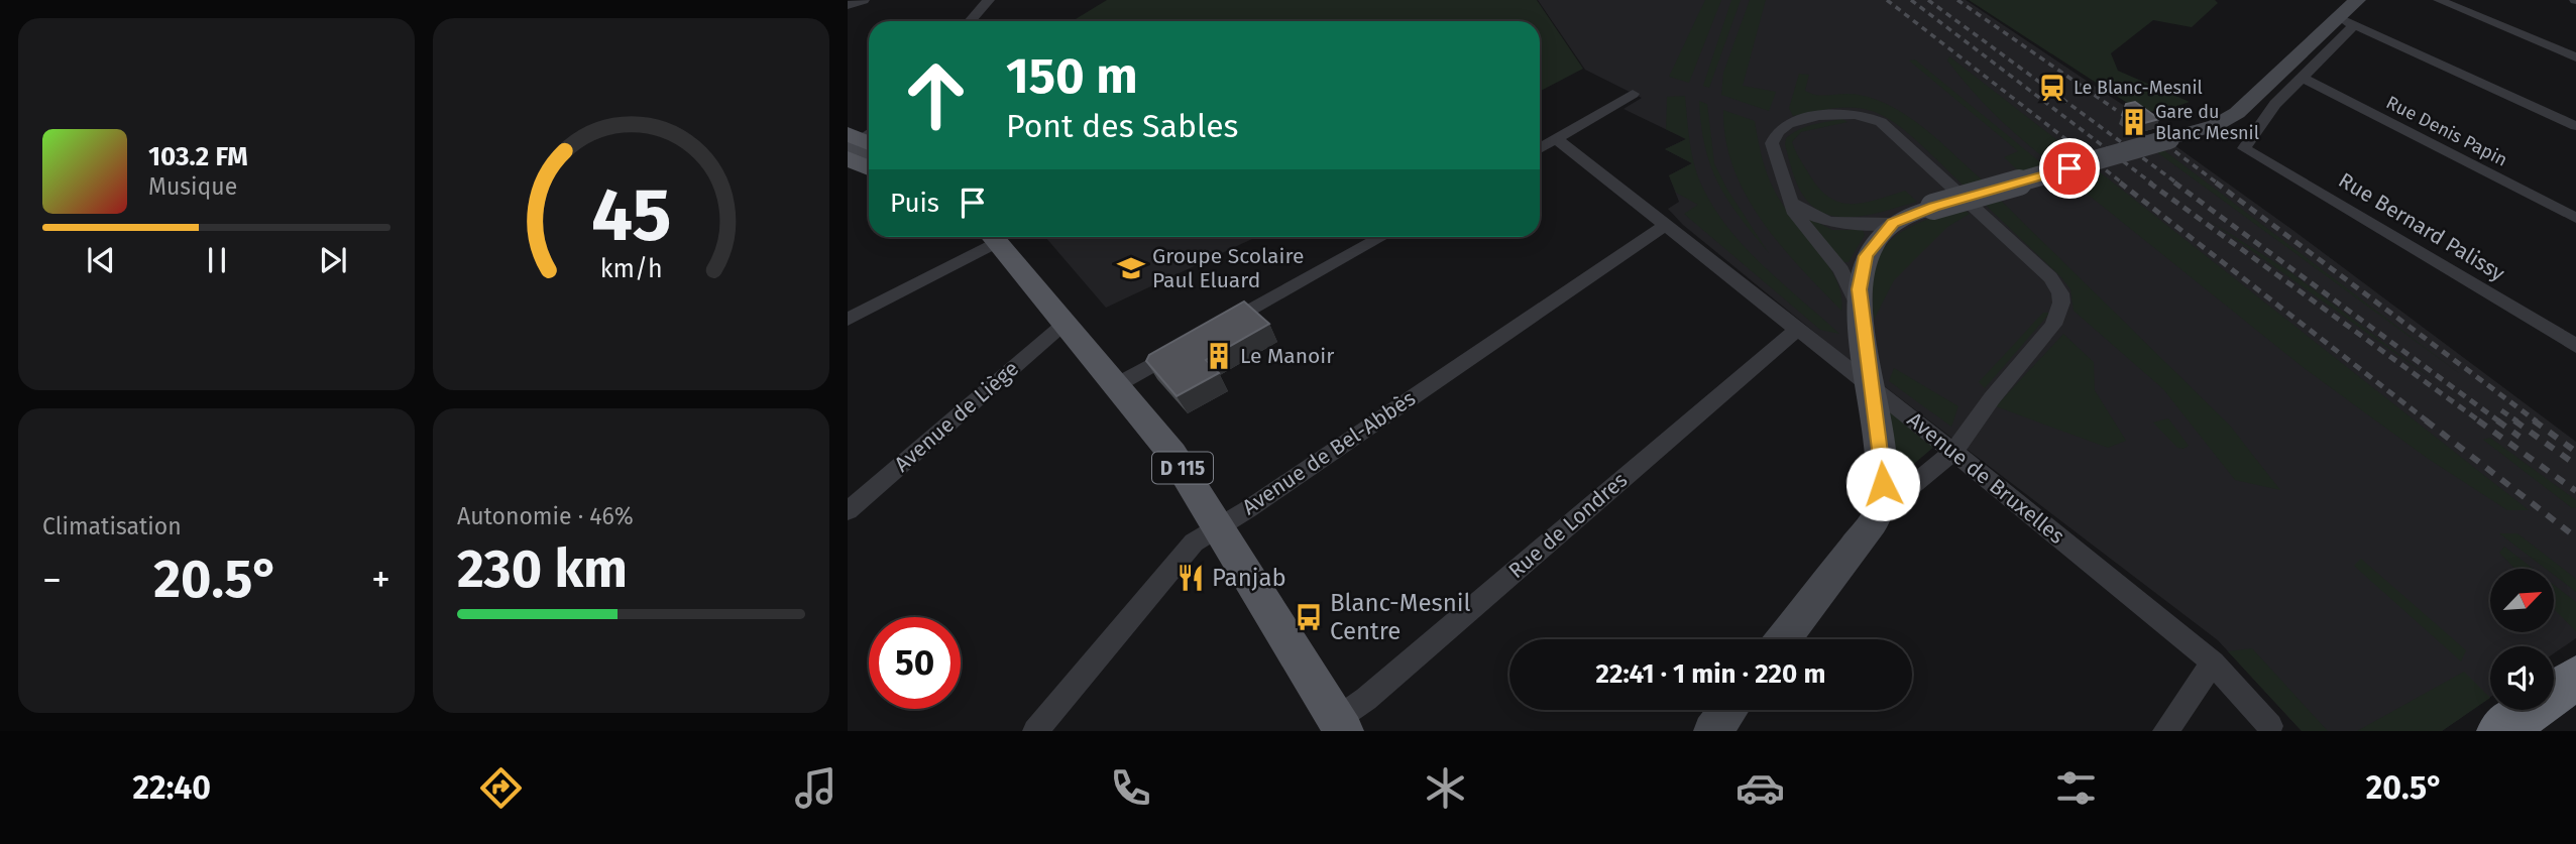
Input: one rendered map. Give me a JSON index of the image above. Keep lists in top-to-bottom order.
{
  "streets": {
    "main road": ["D 115"],
    "street": [
      "Rue Denis Papin",
      "Rue Bernard Palissy",
      "Avenue de Liège",
      "Avenue de Bel-Abbès",
      "Avenue de Bruxelles",
      "Rue de Londres"
    ]
  },
  "crossings": [
    ["Rue Denis Papin", "Rue Bernard Palissy"],
    ["Avenue de Liège", "D 115"],
    ["Avenue de Bel-Abbès", "D 115"],
    ["Avenue de Bel-Abbès", "Avenue de Bruxelles"],
    ["D 115", "Rue de Londres"],
    ["Avenue de Bruxelles", "Rue de Londres"]
  ],
  "places": {
    "station": ["Le Blanc-Mesnil"],
    "building": ["Gare du Blanc Mesnil", "Le Manoir"],
    "school or university": ["Groupe Scolaire Paul Eluard"],
    "restaurant": ["Panjab"],
    "bus stop": ["Blanc-Mesnil Centre"]
  },
  "north": "top right",
  "page": {
    "turn": ["150 m", "Pont des Sables"],
    "song": ["103.2 FM", "Musique"],
    "then": "Puis",
    "tile": [
      "Climatisation",
      ["Autonomie · 46%", "230 km"]
    ],
    "heat": ["−", "20.5°", "+"],
    "limit": "50",
    "trip": "22:41 · 1 min · 220 m",
    "tabs": ["22:40", "20.5°"],
    "gauge": ["45", "km/h"]
  }
}
